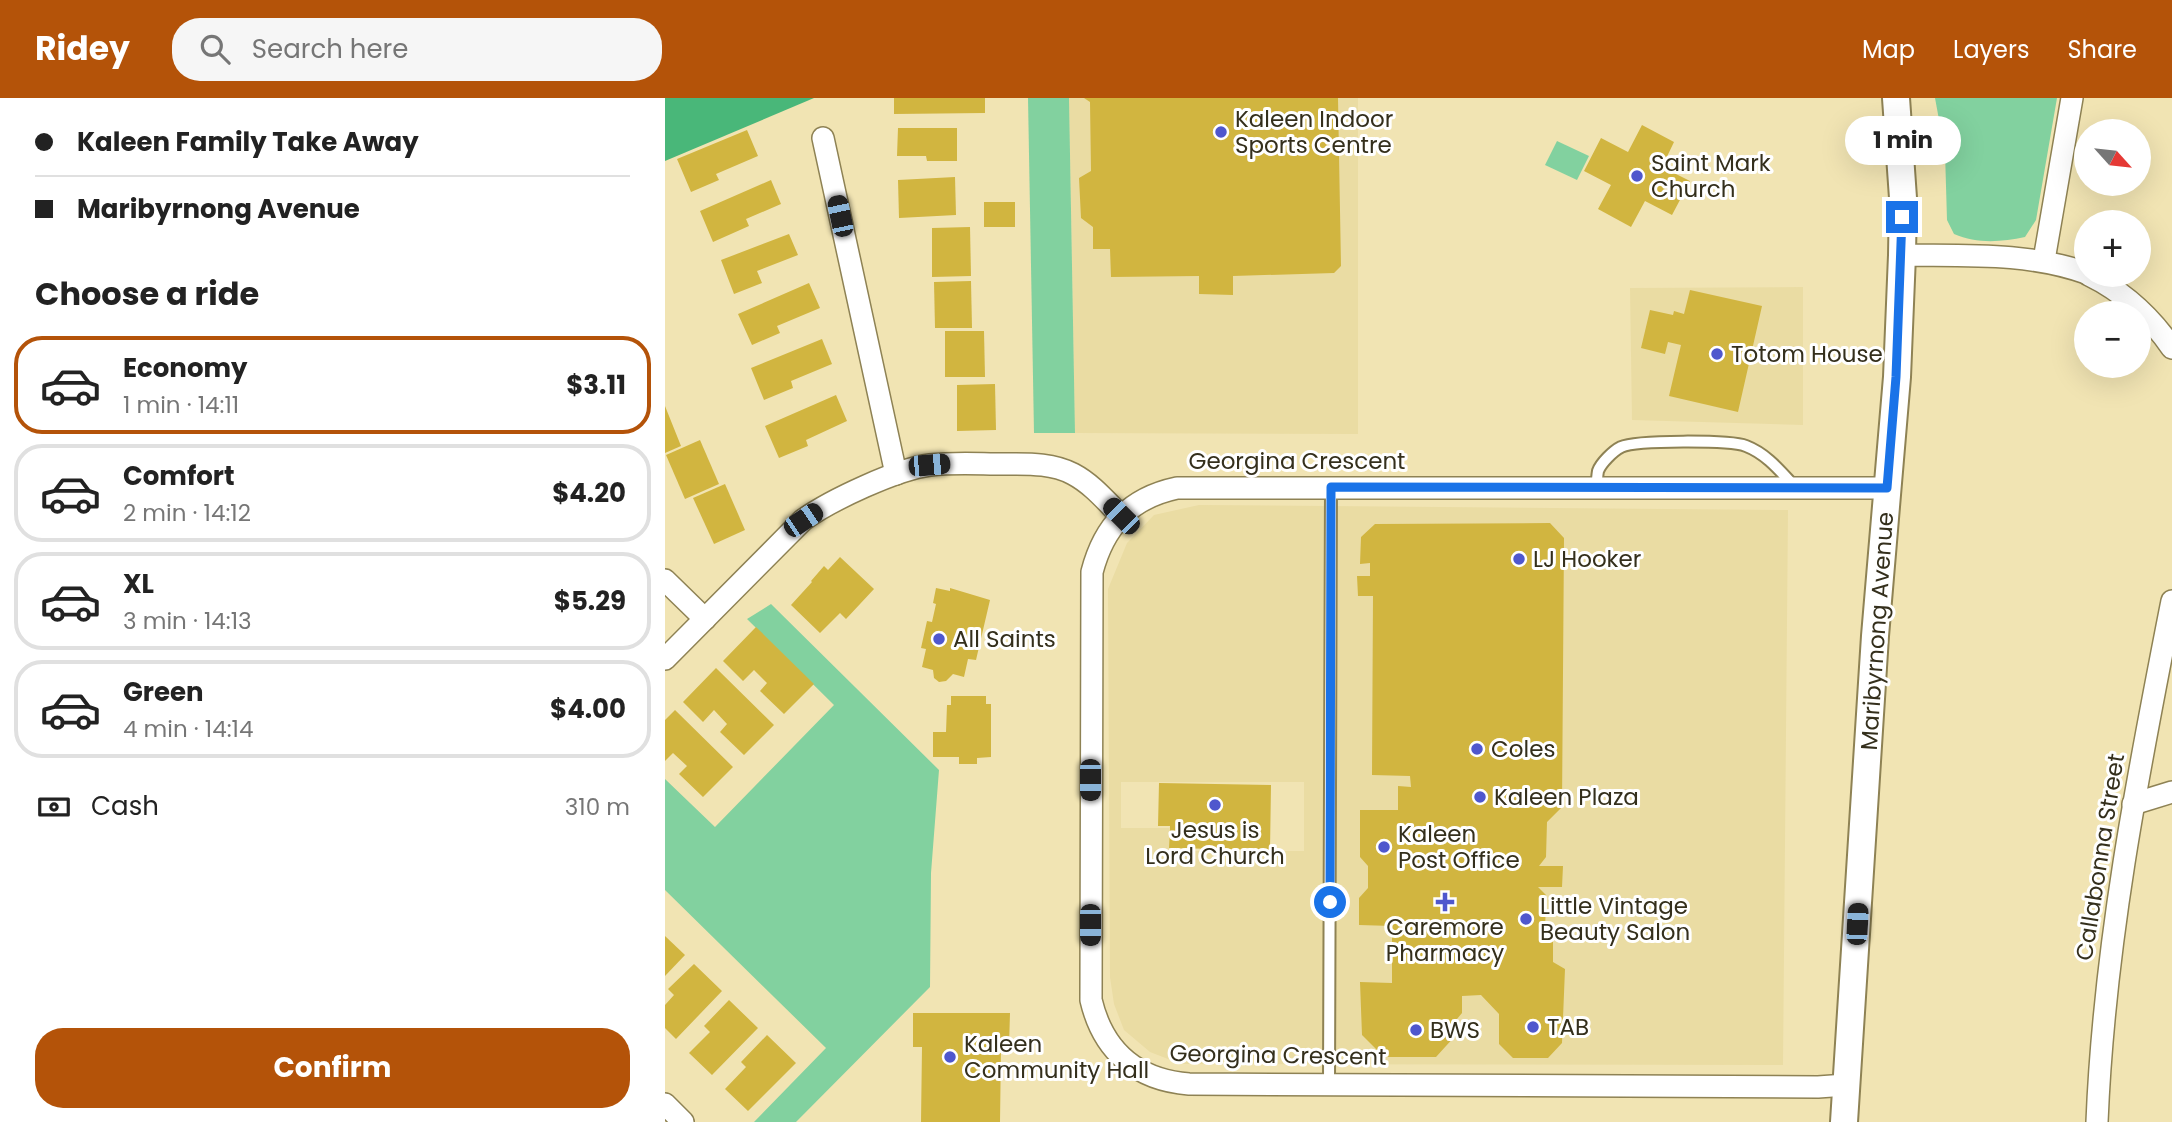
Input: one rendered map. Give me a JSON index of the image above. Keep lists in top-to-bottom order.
{
  "streets": {
    "street": ["Georgina Crescent", "Maribyrnong Avenue", "Callabonna Street"]
  },
  "crossings": [
    ["Georgina Crescent", "Maribyrnong Avenue"]
  ],
  "places": {
    "other": [
      "Kaleen Indoor Sports Centre",
      "Saint Mark Church",
      "Totom House",
      "LJ Hooker",
      "All Saints",
      "Coles",
      "Kaleen Plaza",
      "Jesus is Lord Church",
      "Kaleen Post Office",
      "Little Vintage Beauty Salon",
      "TAB",
      "BWS",
      "Kaleen Community Hall"
    ],
    "health": ["Caremore Pharmacy"]
  },
  "north": "bottom right",
  "page": {
    "header": "Ridey",
    "search": "Search here",
    "nav": ["Map", "Layers", "Share"],
    "banner": ["Kaleen Family Take Away", "Maribyrnong Avenue"],
    "bubble": "1 min",
    "map_buttons": ["+", "−"],
    "heading": "Choose a ride",
    "list": [
      {
        "name": "Economy",
        "note": "1 min · 14:11",
        "value": "$3.11"
      },
      {
        "name": "Comfort",
        "note": "2 min · 14:12",
        "value": "$4.20"
      },
      {
        "name": "XL",
        "note": "3 min · 14:13",
        "value": "$5.29"
      },
      {
        "name": "Green",
        "note": "4 min · 14:14",
        "value": "$4.00"
      }
    ],
    "pay": ["Cash", "310 m"],
    "buttons": "Confirm"
  }
}
